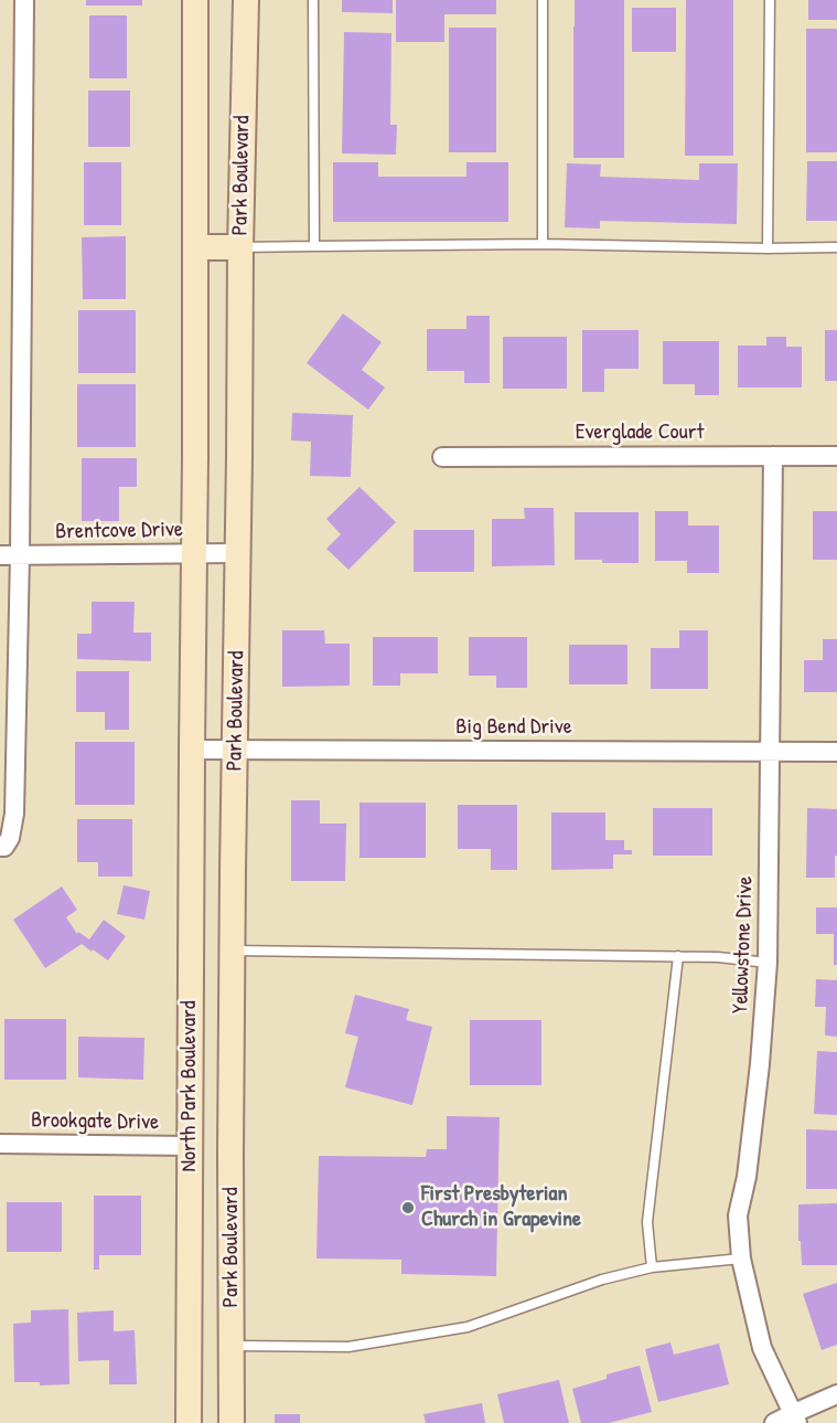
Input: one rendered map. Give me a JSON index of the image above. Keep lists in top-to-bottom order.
{
  "streets": {
    "main road": ["Park Boulevard", "North Park Boulevard"],
    "street": [
      "Everglade Court",
      "Brentcove Drive",
      "Big Bend Drive",
      "Yellowstone Drive",
      "Brookgate Drive"
    ]
  },
  "crossings": [
    ["Park Boulevard", "Brentcove Drive"],
    ["Park Boulevard", "Big Bend Drive"],
    ["Park Boulevard", "North Park Boulevard"],
    ["Everglade Court", "Yellowstone Drive"],
    ["Big Bend Drive", "Yellowstone Drive"],
    ["Big Bend Drive", "North Park Boulevard"],
    ["North Park Boulevard", "Brookgate Drive"]
  ],
  "places": ["First Presbyterian Church in Grapevine"]
}
